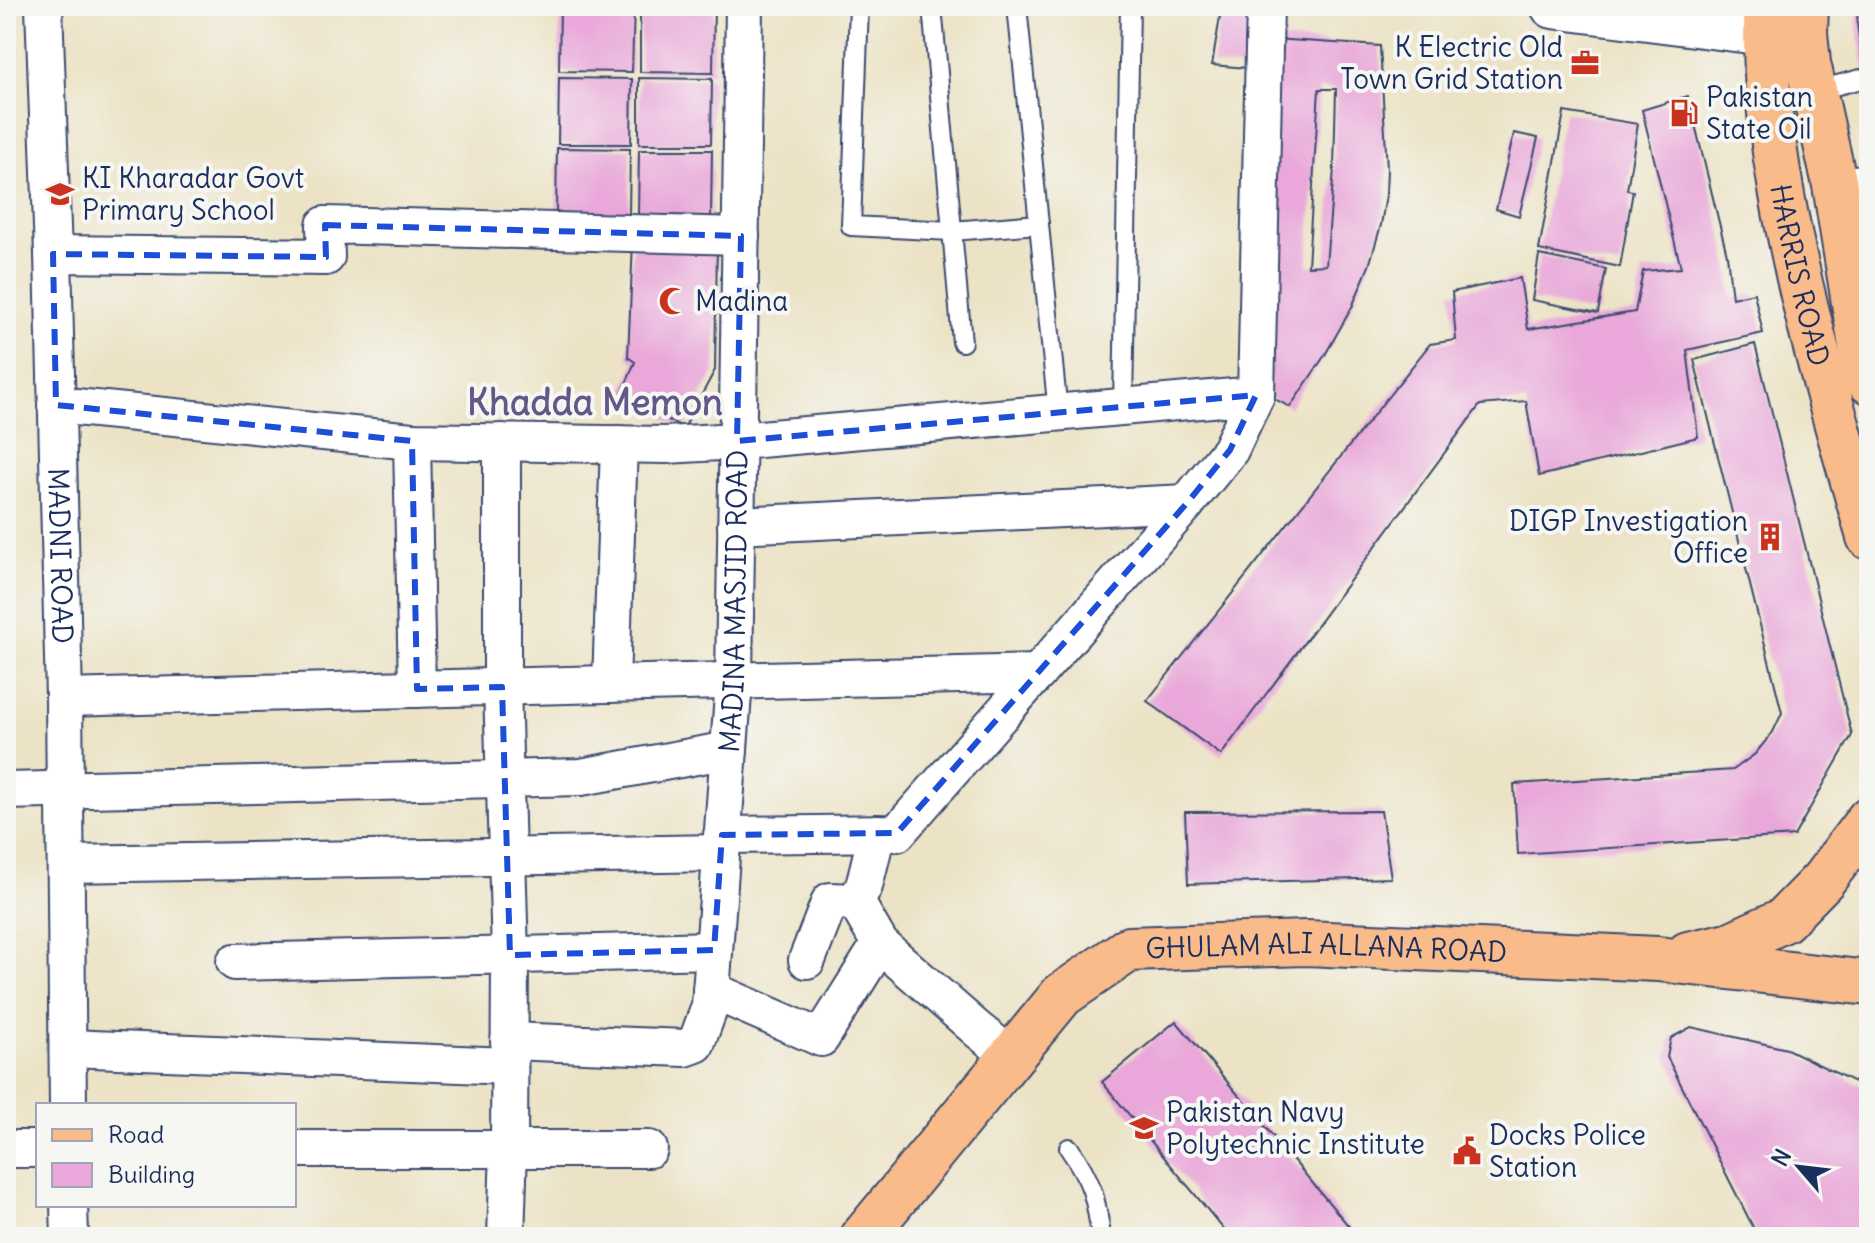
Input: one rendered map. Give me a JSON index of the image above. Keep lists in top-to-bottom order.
{
  "streets": {
    "main road": ["HARRIS ROAD", "GHULAM ALI ALLANA ROAD"],
    "street": ["MADNI ROAD", "MADINA MASJID ROAD"]
  },
  "crossings": [
    ["MADNI ROAD", "MADINA MASJID ROAD"]
  ],
  "districts": ["Khadda Memon"],
  "places": {
    "office": ["K Electric Old Town Grid Station"],
    "fuel station": ["Pakistan State Oil"],
    "school or university": ["KI Kharadar Govt Primary School", "Pakistan Navy Polytechnic Institute"],
    "mosque": ["Madina"],
    "building": ["DIGP Investigation Office"],
    "public building": ["Docks Police Station"]
  },
  "legend": ["Road", "Building"],
  "north": "top left"
}
